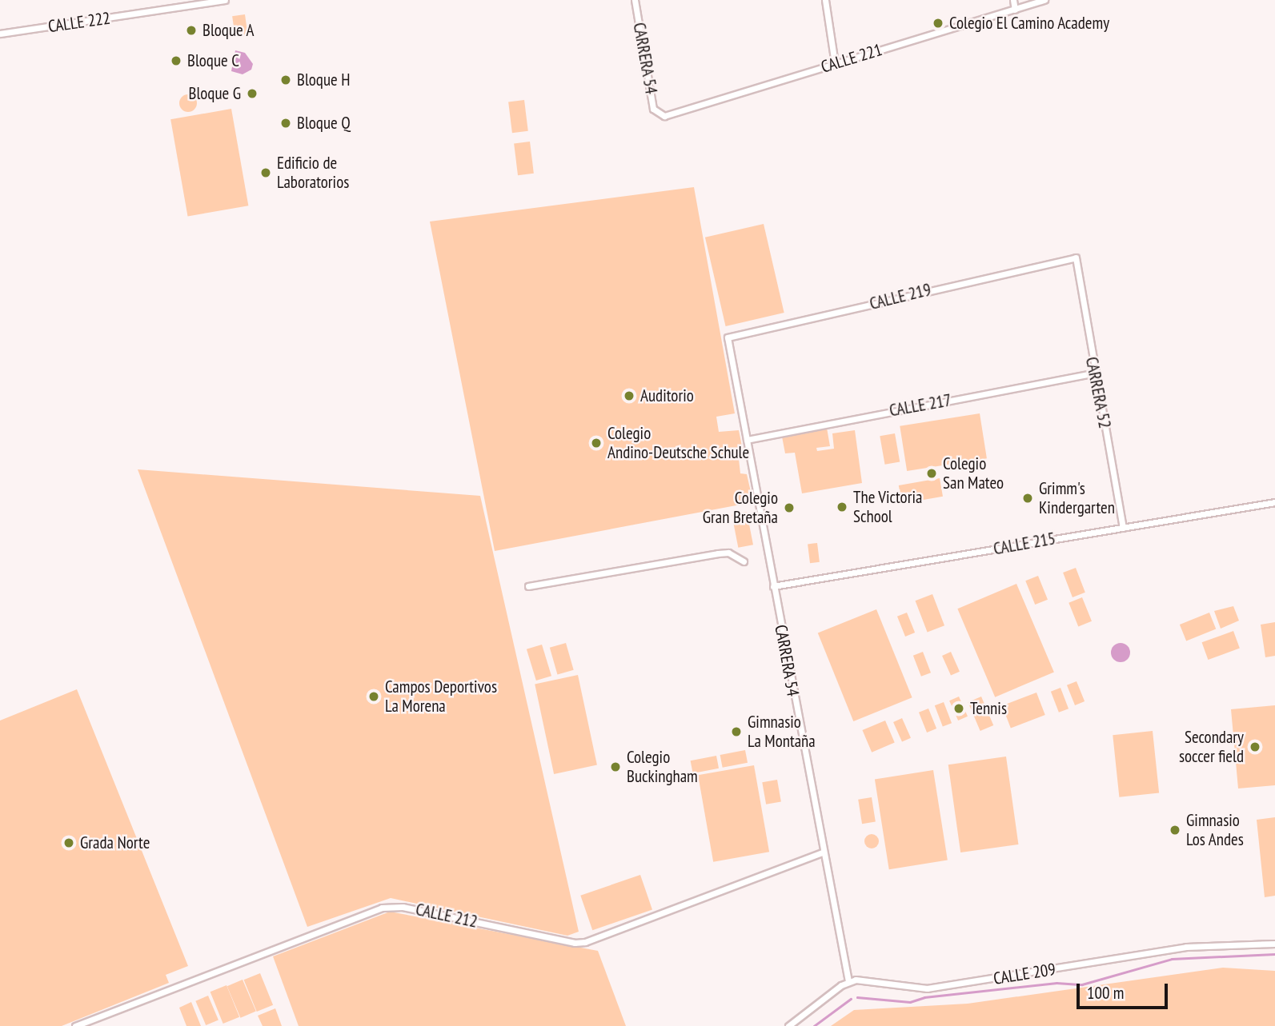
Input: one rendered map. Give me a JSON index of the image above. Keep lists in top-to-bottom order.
{
  "streets": {
    "street": [
      "CALLE 222",
      "CARRERA 54",
      "CALLE 221",
      "CALLE 219",
      "CARRERA 52",
      "CALLE 217",
      "CALLE 215",
      "CALLE 212",
      "CALLE 209"
    ]
  },
  "crossings": [
    ["CARRERA 54", "CALLE 221"],
    ["CARRERA 54", "CALLE 219"],
    ["CARRERA 54", "CALLE 217"],
    ["CARRERA 54", "CALLE 215"],
    ["CARRERA 54", "CALLE 212"],
    ["CARRERA 54", "CALLE 209"],
    ["CALLE 219", "CARRERA 52"],
    ["CARRERA 52", "CALLE 217"],
    ["CARRERA 52", "CALLE 215"]
  ],
  "places": [
    "Colegio El Camino Academy",
    "Bloque A",
    "Bloque C",
    "Bloque H",
    "Bloque G",
    "Bloque Q",
    "Edificio de Laboratorios",
    "Auditorio",
    "Colegio Andino-Deutsche Schule",
    "Colegio San Mateo",
    "Grimm's Kindergarten",
    "The Victoria School",
    "Colegio Gran Bretaña",
    "Campos Deportivos La Morena",
    "Tennis",
    "Gimnasio La Montaña",
    "Secondary soccer field",
    "Colegio Buckingham",
    "Gimnasio Los Andes",
    "Grada Norte"
  ],
  "scale_bar": "100 m"
}
